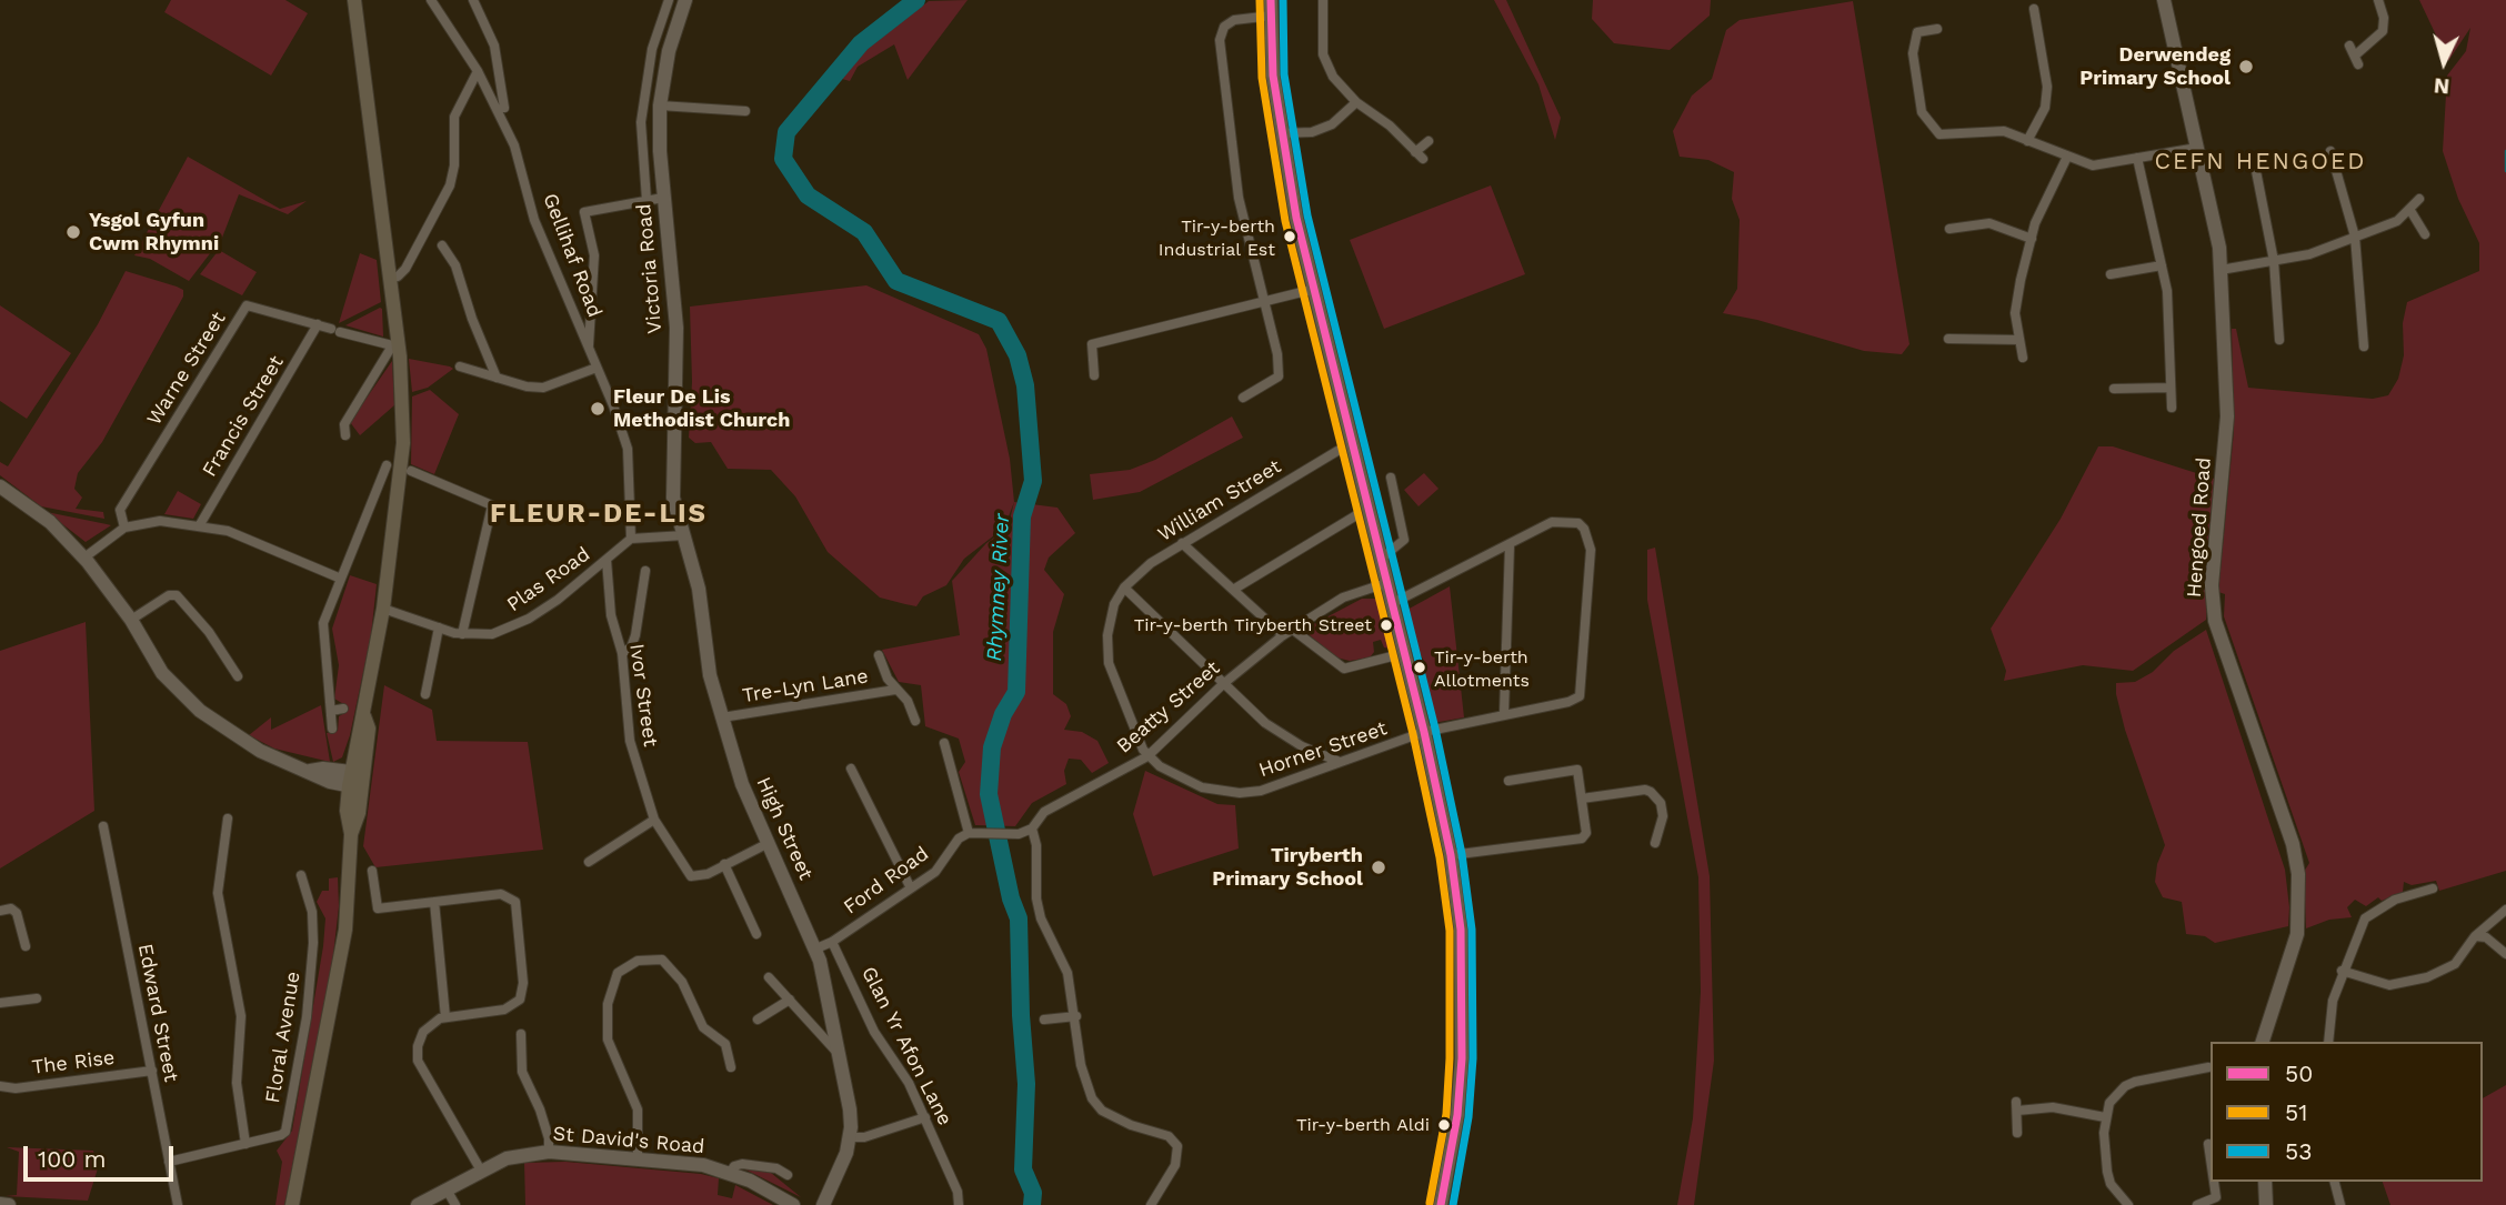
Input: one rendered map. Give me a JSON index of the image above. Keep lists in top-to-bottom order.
{
  "streets": {
    "main road": [
      "Victoria Road",
      "Hengoed Road",
      "High Street",
      "St David's Road"
    ],
    "street": [
      "Gellihaf Road",
      "Warne Street",
      "Francis Street",
      "William Street",
      "Plas Road",
      "Tre-Lyn Lane",
      "Ivor Street",
      "Beatty Street",
      "Horner Street",
      "Ford Road",
      "Edward Street",
      "Floral Avenue",
      "Glan Yr Afon Lane",
      "The Rise"
    ]
  },
  "crossings": [
    ["Gellihaf Road", "Plas Road"],
    ["Victoria Road", "High Street"],
    ["Warne Street", "Francis Street"],
    ["Plas Road", "Ivor Street"],
    ["Tre-Lyn Lane", "High Street"],
    ["Ivor Street", "High Street"],
    ["Beatty Street", "Horner Street"],
    ["Beatty Street", "Ford Road"],
    ["High Street", "Ford Road"],
    ["Ford Road", "Glan Yr Afon Lane"],
    ["Edward Street", "Floral Avenue"],
    ["Edward Street", "The Rise"]
  ],
  "districts": ["CEFN HENGOED", "FLEUR-DE-LIS"],
  "water": ["Rhymney River"],
  "places": [
    "Derwendeg Primary School",
    "Ysgol Gyfun Cwm Rhymni",
    "Tir-y-berth Industrial Est",
    "Fleur De Lis Methodist Church",
    "Tir-y-berth Tiryberth Street",
    "Tir-y-berth Allotments",
    "Tiryberth Primary School",
    "Tir-y-berth Aldi"
  ],
  "lines": ["transit line 50", "transit line 51", "transit line 53"],
  "legend": ["50", "51", "53"],
  "scale_bar": "100 m",
  "north": "bottom"
}
